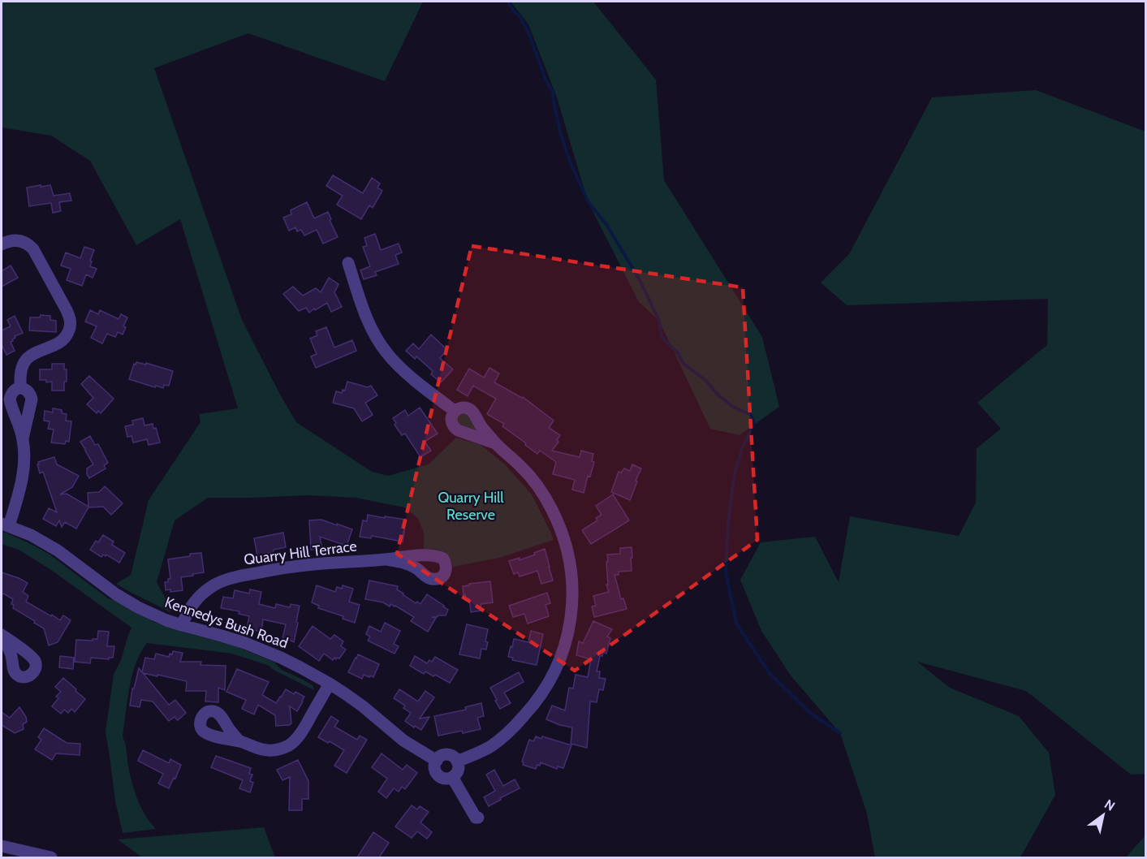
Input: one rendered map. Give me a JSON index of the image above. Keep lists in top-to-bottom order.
{
  "streets": {
    "street": ["Quarry Hill Terrace", "Kennedys Bush Road"]
  },
  "crossings": [
    ["Quarry Hill Terrace", "Kennedys Bush Road"]
  ],
  "parks": ["Quarry Hill Reserve"],
  "north": "top right"
}
